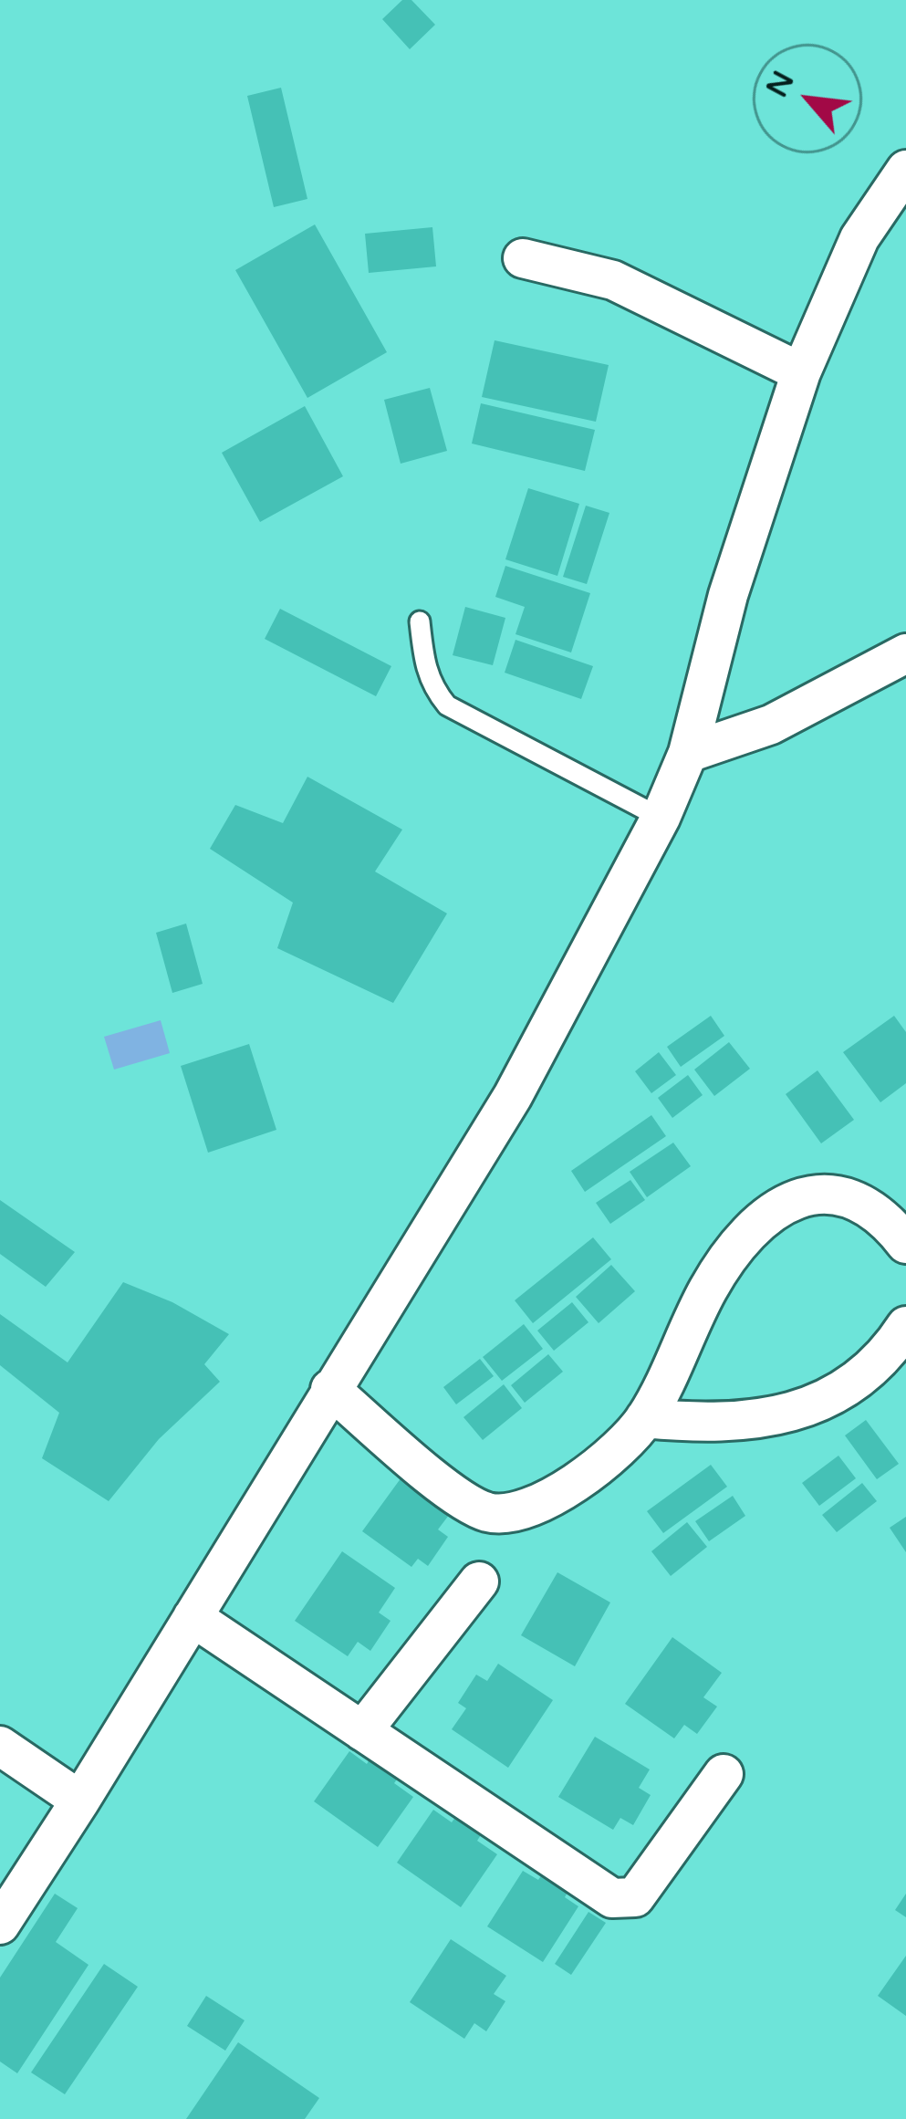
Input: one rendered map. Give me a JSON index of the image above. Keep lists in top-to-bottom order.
{
  "north": "top left"
}
